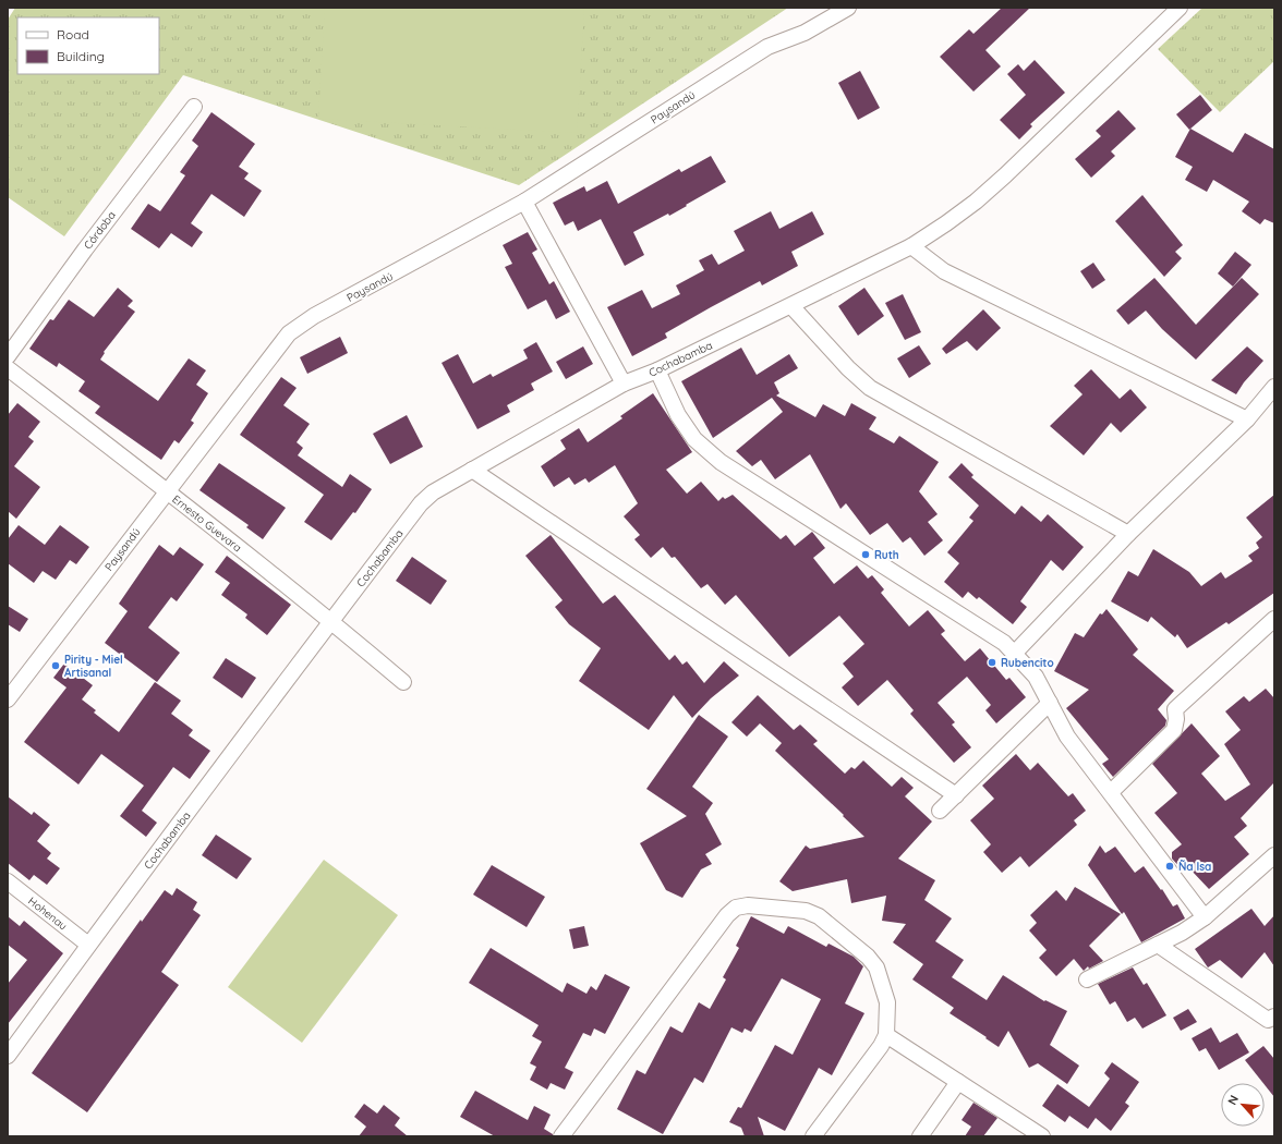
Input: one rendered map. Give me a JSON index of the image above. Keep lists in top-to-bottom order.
{
  "streets": {
    "street": [
      "Paysandú",
      "Córdoba",
      "Cochabamba",
      "Ernesto Guevara",
      "Hohenau"
    ]
  },
  "crossings": [
    ["Paysandú", "Ernesto Guevara"],
    ["Cochabamba", "Ernesto Guevara"],
    ["Cochabamba", "Hohenau"]
  ],
  "places": [
    "Ruth",
    "Rubencito",
    "Pirity - Miel Artisanal",
    "Ña Isa"
  ],
  "legend": ["Road", "Building"],
  "north": "top left"
}
